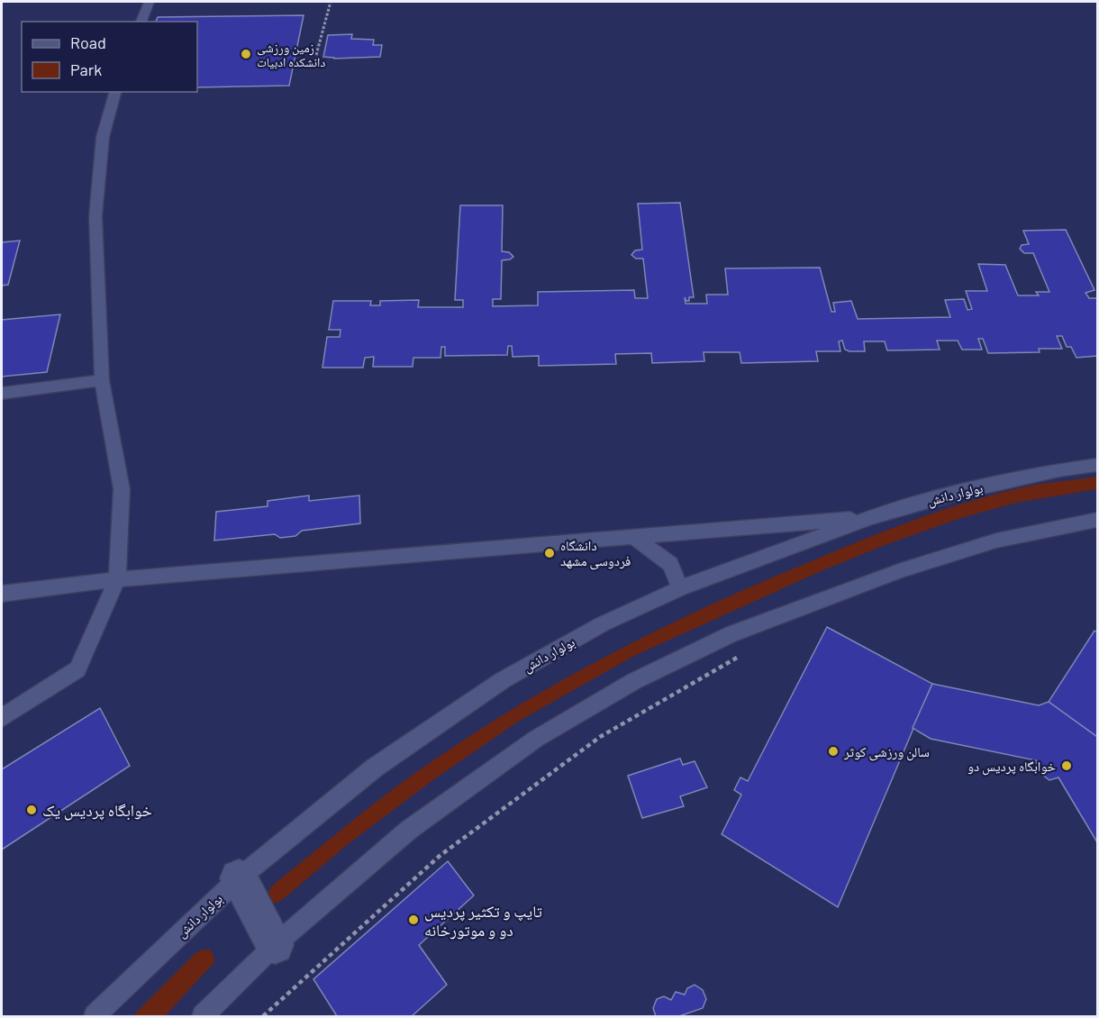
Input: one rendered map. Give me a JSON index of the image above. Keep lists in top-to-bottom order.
{
  "streets": {
    "lane": ["بولوار دانش"]
  },
  "places": [
    "زمین ورزشی دانشکده ادبیات",
    "دانشگاه فردوسی مشهد",
    "سالن ورزشی کوثر",
    "خوابگاه پردیس دو",
    "خوابگاه پردیس یک",
    "تایپ و تکثیر پردیس دو و موتورخانه"
  ],
  "legend": ["Road", "Park"]
}
